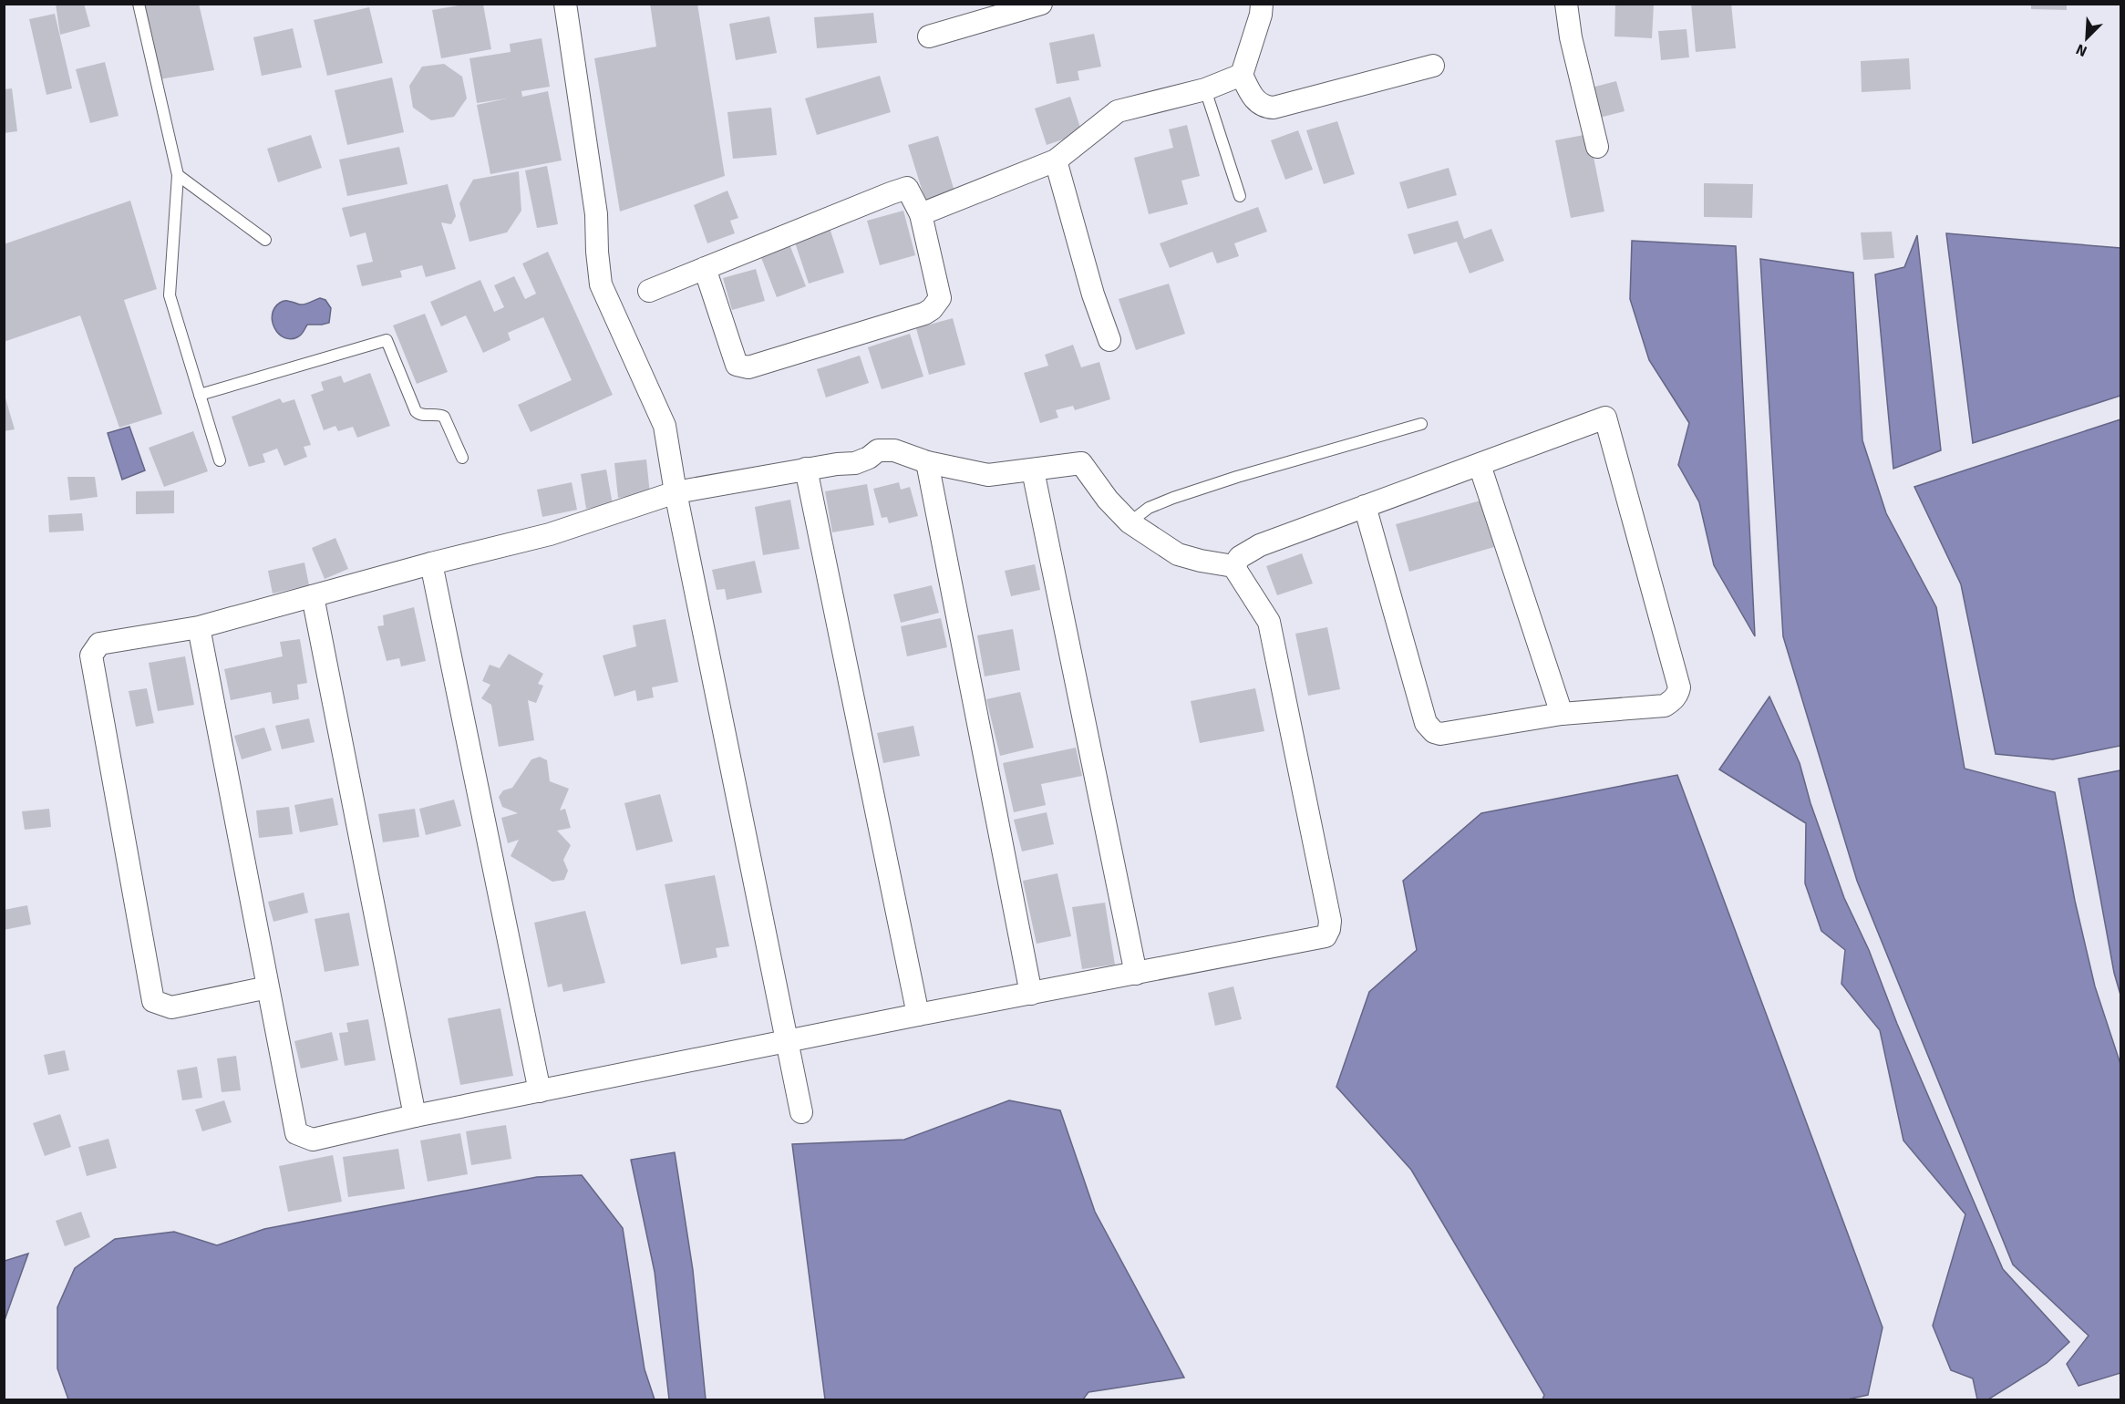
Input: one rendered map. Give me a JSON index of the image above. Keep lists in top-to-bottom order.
{
  "north": "bottom left"
}
